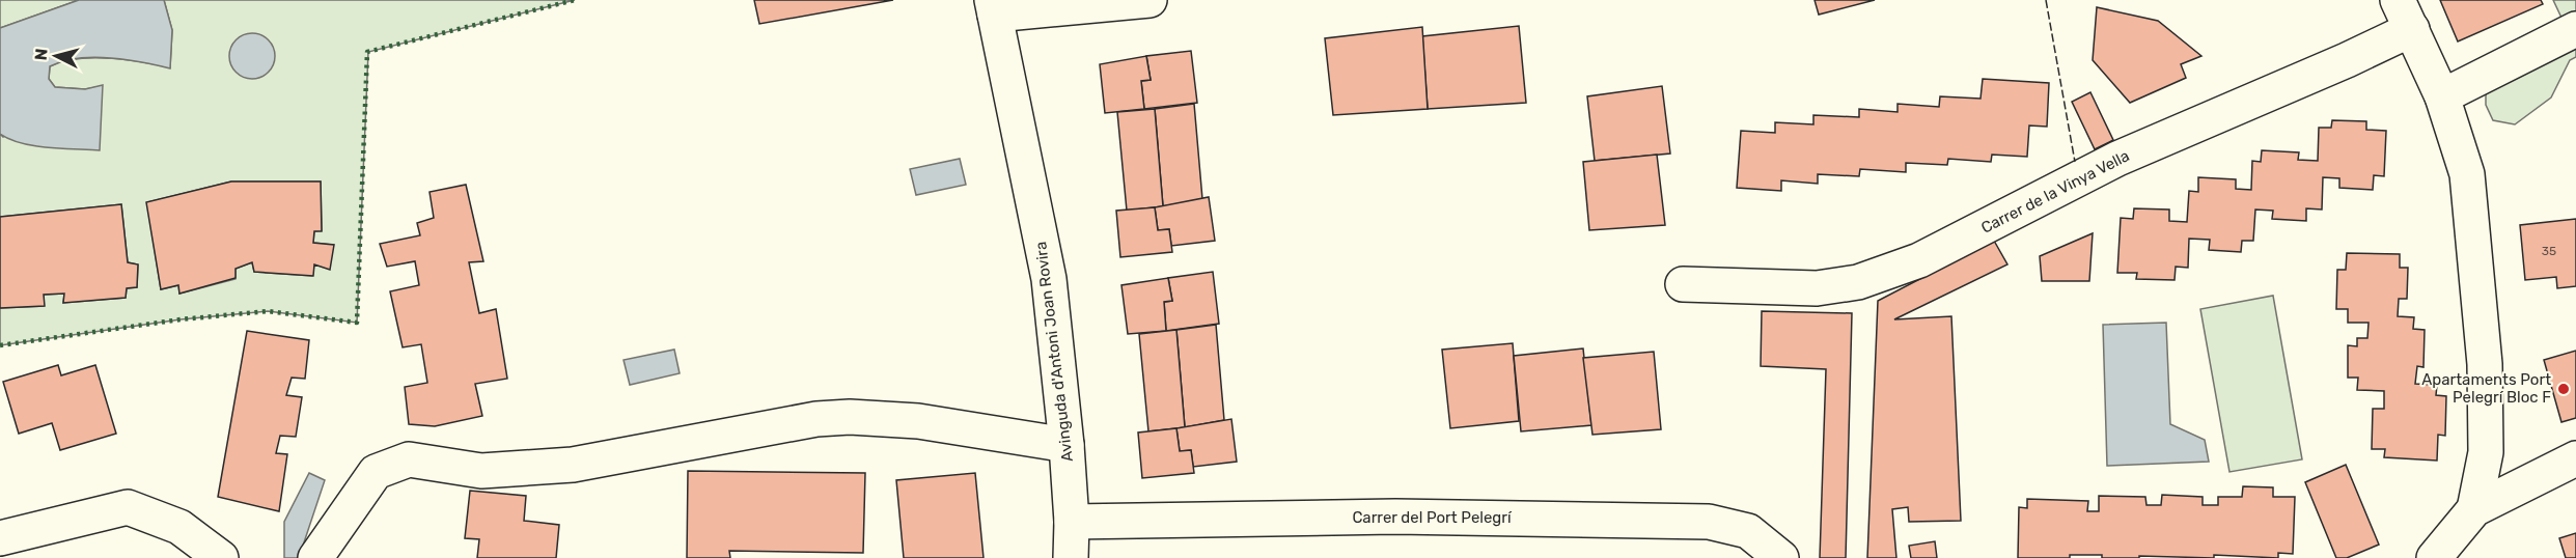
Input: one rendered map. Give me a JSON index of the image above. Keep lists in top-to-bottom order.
{
  "streets": {
    "street": ["Carrer de la Vinya Vella", "Avinguda d'Antoni Joan Rovira", "Carrer del Port Pelegrí"]
  },
  "crossings": [
    ["Avinguda d'Antoni Joan Rovira", "Carrer del Port Pelegrí"]
  ],
  "places": ["Apartaments Port Pelegrí Bloc F"],
  "house_numbers": ["35"],
  "north": "left"
}
